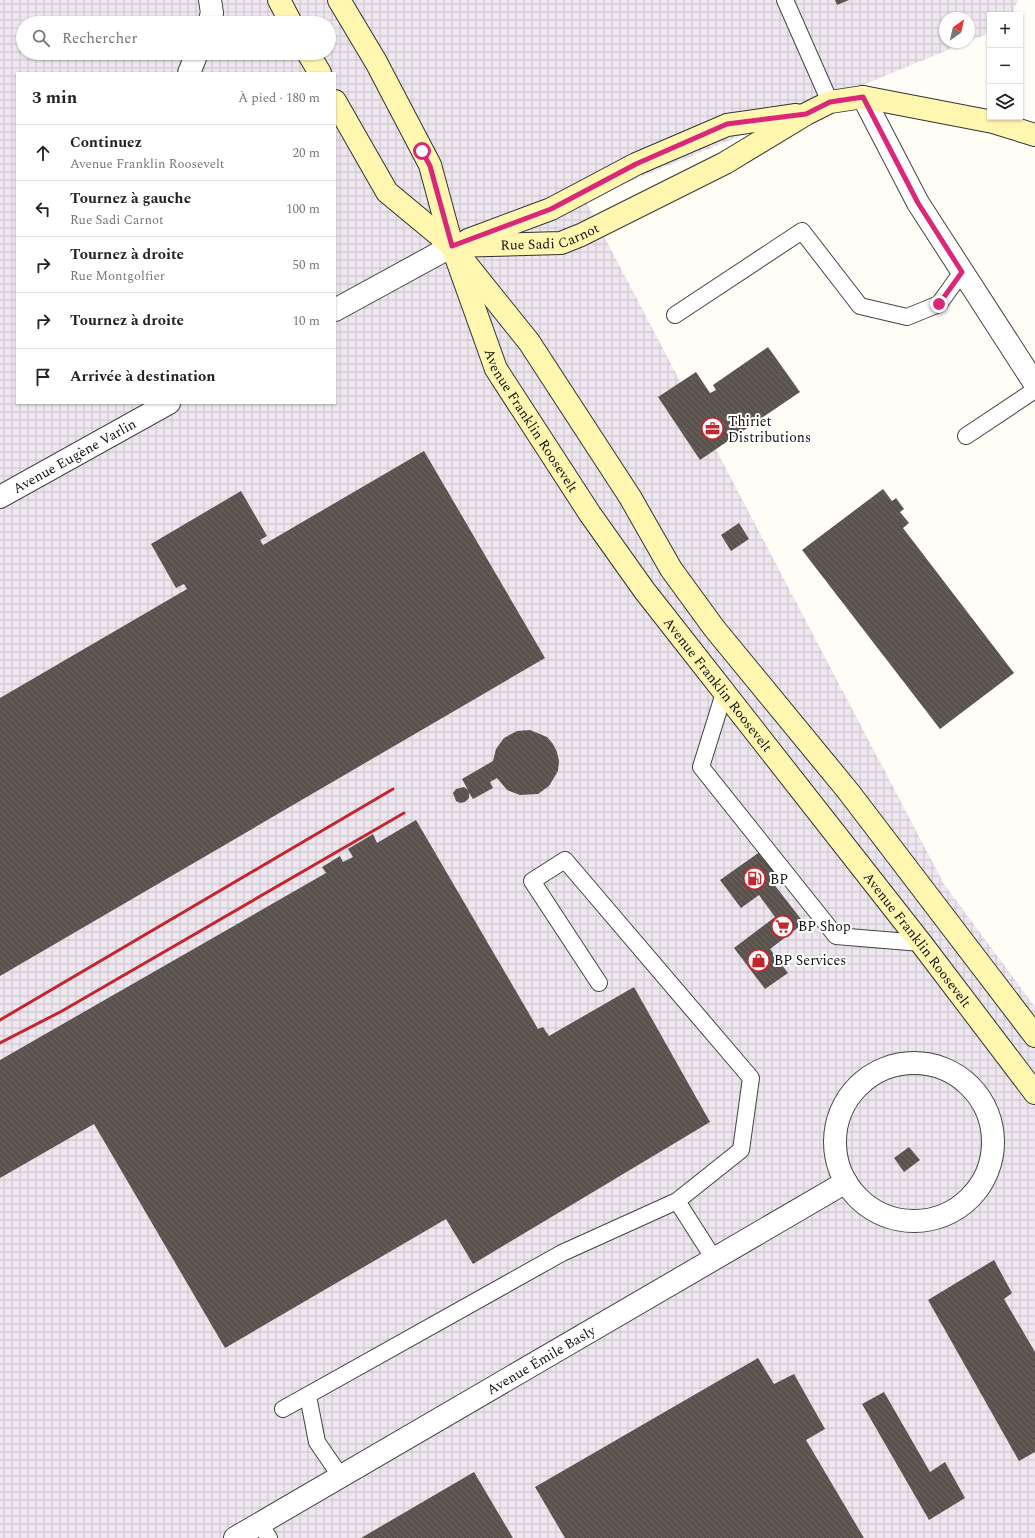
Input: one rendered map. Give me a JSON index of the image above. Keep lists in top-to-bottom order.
{
  "streets": {
    "main road": ["Rue Sadi Carnot", "Avenue Franklin Roosevelt"],
    "street": ["Avenue Eugène Varlin", "Avenue Émile Basly"]
  },
  "crossings": [
    ["Rue Sadi Carnot", "Avenue Franklin Roosevelt"]
  ],
  "places": {
    "office": ["Thiriet Distributions"],
    "fuel station": ["BP"],
    "supermarket": ["BP Shop"],
    "shop": ["BP Services"]
  },
  "north": "top right",
  "page": {
    "map_buttons": ["+", "−"],
    "search": "Rechercher",
    "heading": ["3 min", "À pied · 180 m"],
    "list": [
      ["Continuez", "Avenue Franklin Roosevelt", "20 m"],
      ["Tournez à gauche", "Rue Sadi Carnot", "100 m"],
      ["Tournez à droite", "Rue Montgolfier", "50 m"],
      ["Tournez à droite", "10 m"],
      "Arrivée à destination"
    ]
  }
}
